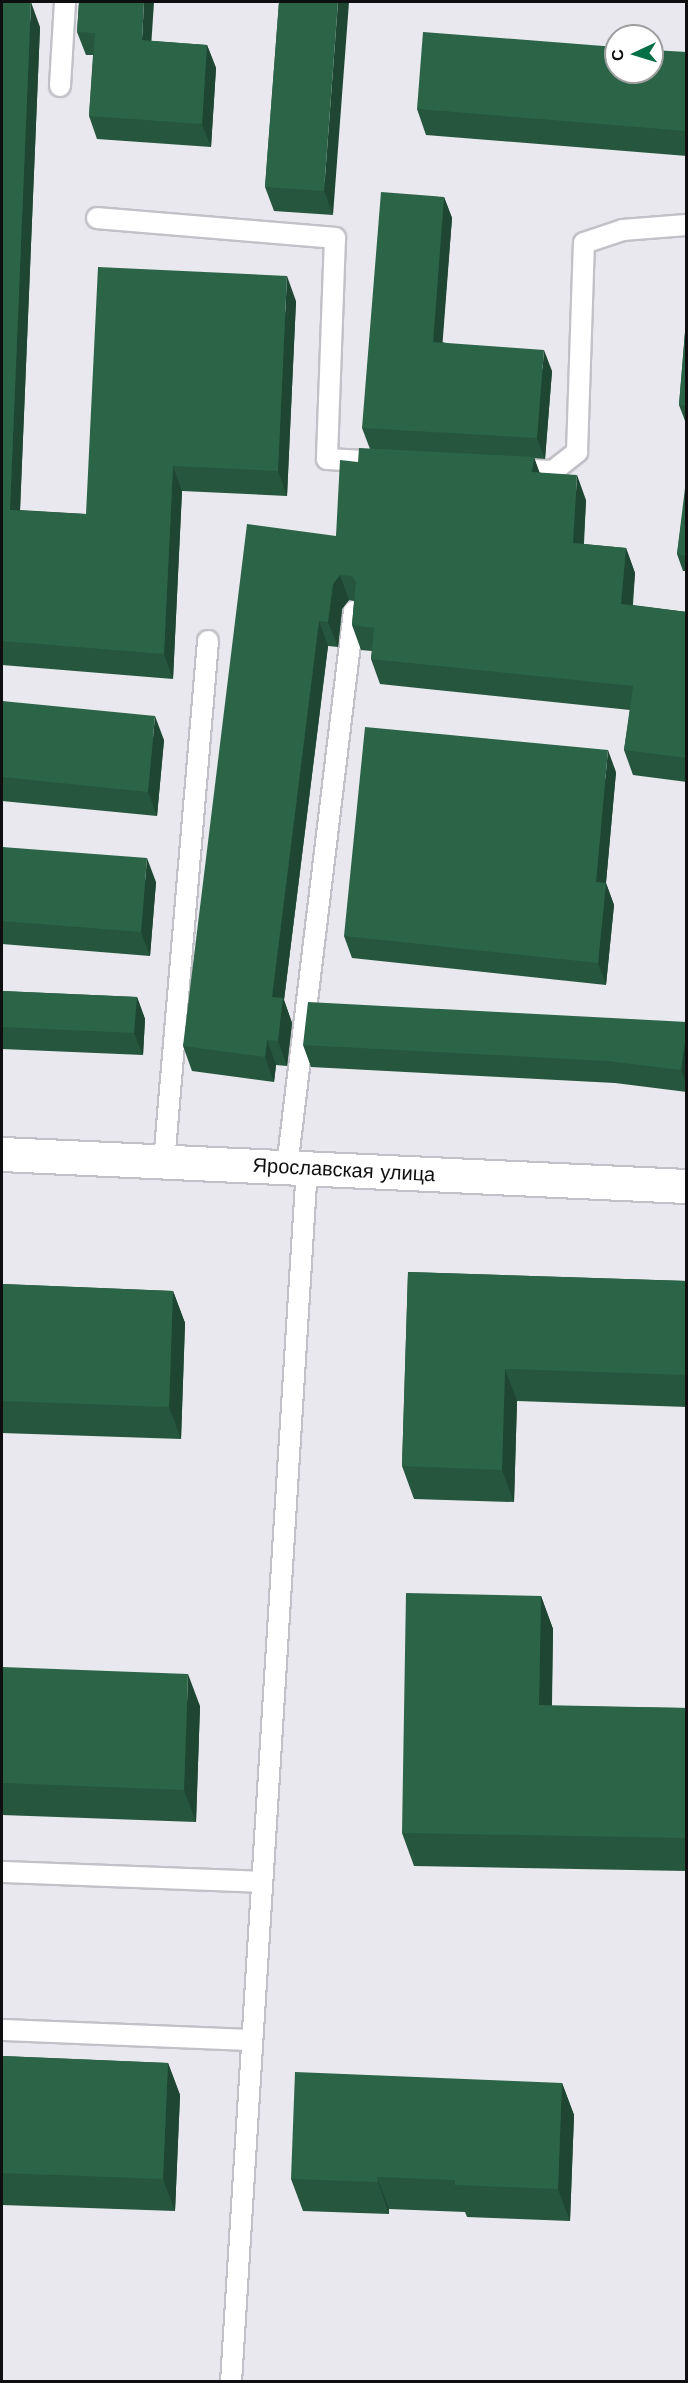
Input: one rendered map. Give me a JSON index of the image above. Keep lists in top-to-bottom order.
{
  "streets": {
    "street": ["Ярославская улица"]
  },
  "north": "left"
}
